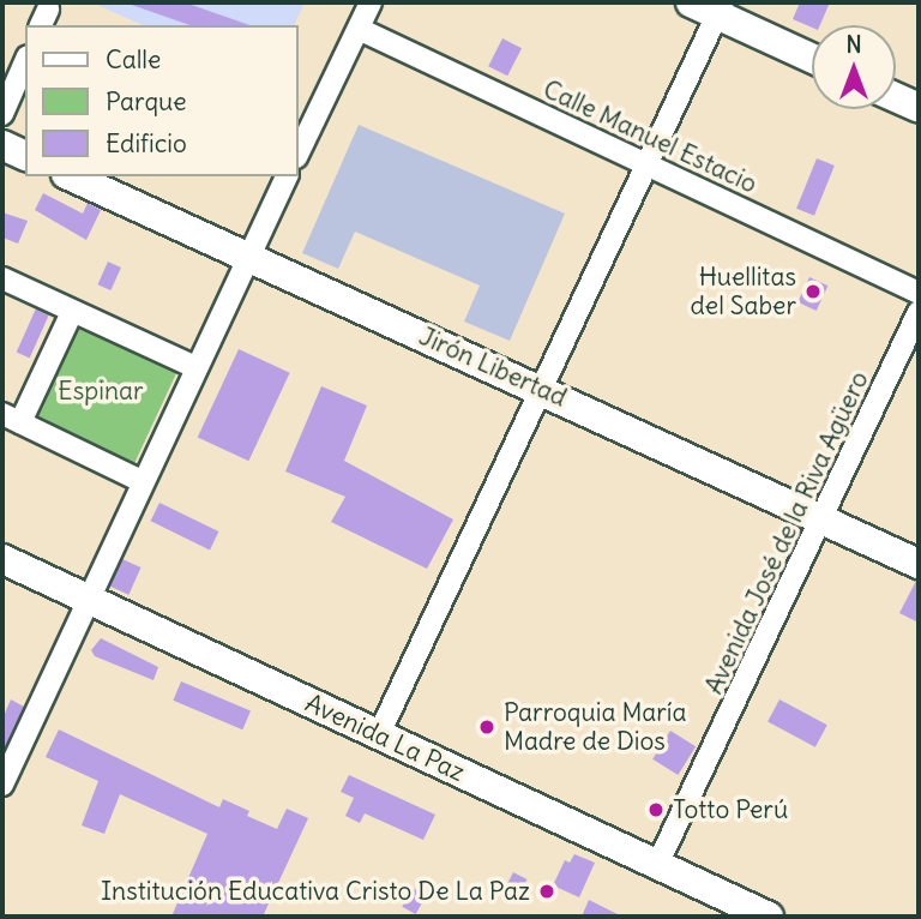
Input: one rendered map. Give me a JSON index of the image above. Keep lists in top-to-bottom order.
{
  "streets": {
    "street": [
      "Calle Manuel Estacio",
      "Jirón Libertad",
      "Avenida José de la Riva Agüero",
      "Avenida La Paz"
    ]
  },
  "crossings": [
    ["Jirón Libertad", "Avenida José de la Riva Agüero"],
    ["Avenida José de la Riva Agüero", "Avenida La Paz"]
  ],
  "parks": ["Espinar"],
  "places": [
    "Huellitas del Saber",
    "Parroquia María Madre de Dios",
    "Totto Perú",
    "Institución Educativa Cristo De La Paz"
  ],
  "legend": ["Calle", "Parque", "Edificio"],
  "north": "top"
}
